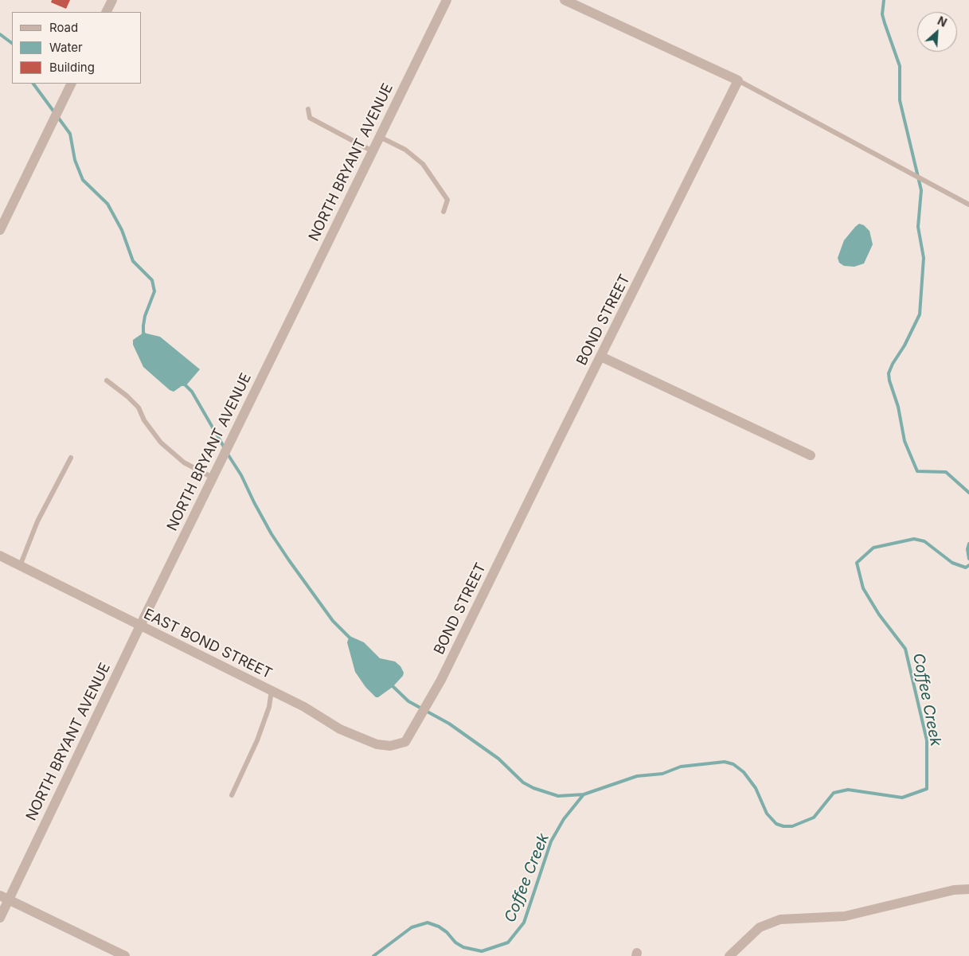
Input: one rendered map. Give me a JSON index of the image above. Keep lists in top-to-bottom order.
{
  "streets": {
    "street": ["NORTH BRYANT AVENUE", "BOND STREET", "EAST BOND STREET"]
  },
  "crossings": [
    ["NORTH BRYANT AVENUE", "EAST BOND STREET"],
    ["BOND STREET", "EAST BOND STREET"]
  ],
  "water": ["Coffee Creek"],
  "legend": ["Road", "Water", "Building"],
  "north": "top right"
}
